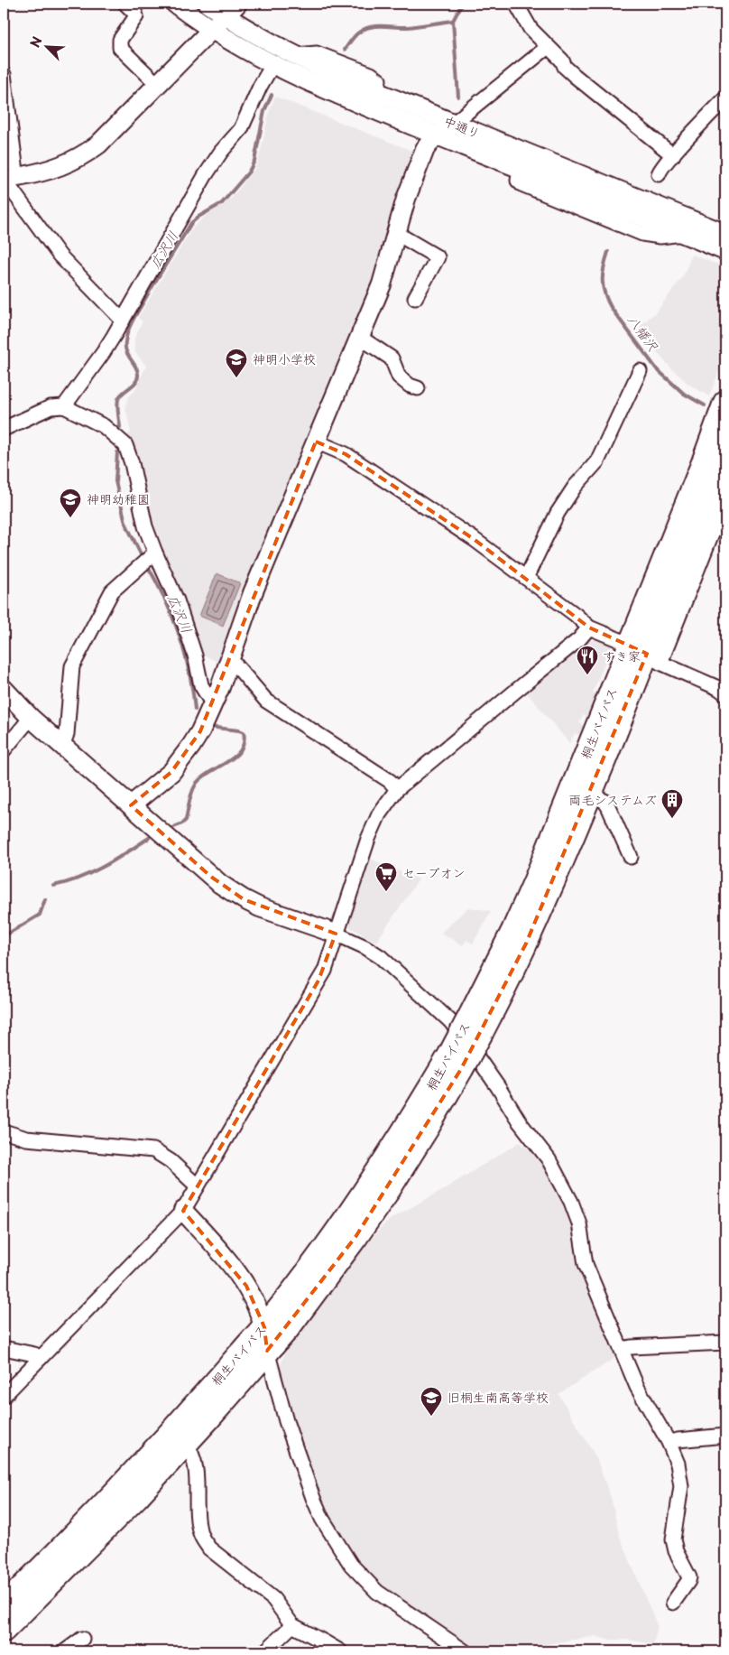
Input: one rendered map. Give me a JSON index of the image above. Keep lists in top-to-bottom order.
{
  "streets": {
    "highway": ["桐生バイパス"],
    "street": ["中通り"]
  },
  "water": ["広沢川", "八幡沢"],
  "places": {
    "school or university": ["神明小学校", "神明幼稚園", "旧桐生南高等学校"],
    "restaurant": ["すき家"],
    "building": ["両毛システムズ"],
    "supermarket": ["セーブオン"]
  },
  "north": "top left"
}
